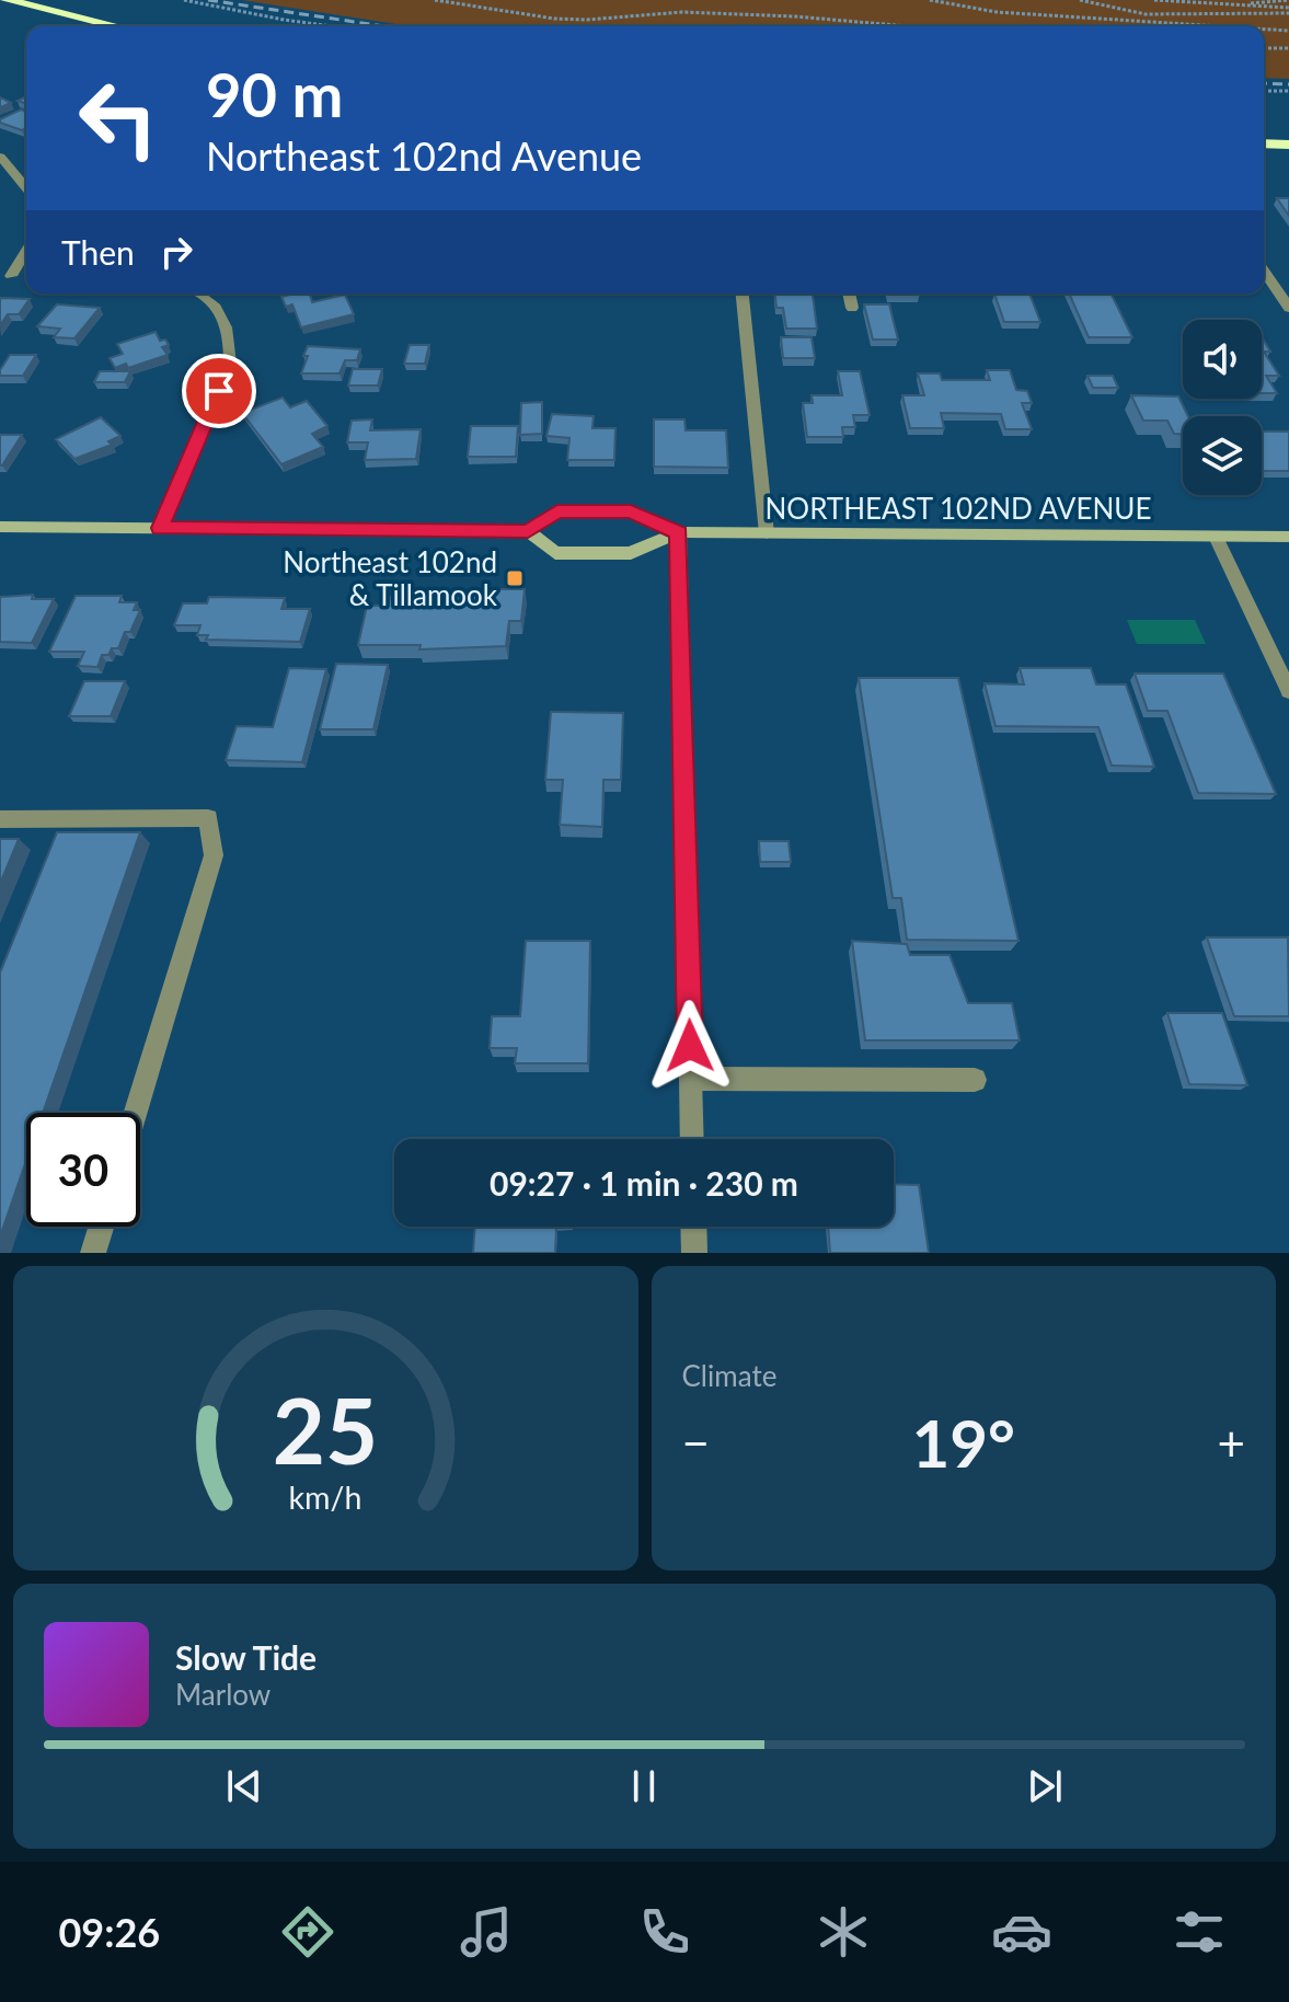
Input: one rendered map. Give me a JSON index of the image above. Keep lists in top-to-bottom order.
{
  "streets": {
    "main road": ["NORTHEAST 102ND AVENUE"]
  },
  "places": {
    "transit": ["Northeast 102nd & Tillamook"]
  },
  "page": {
    "turn": ["90 m", "Northeast 102nd Avenue"],
    "then": "Then",
    "limit": "30",
    "trip": "09:27 · 1 min · 230 m",
    "tile": "Climate",
    "heat": ["−", "19°", "+"],
    "song": ["Slow Tide", "Marlow"],
    "tabs": "09:26",
    "gauge": ["25", "km/h"]
  }
}
